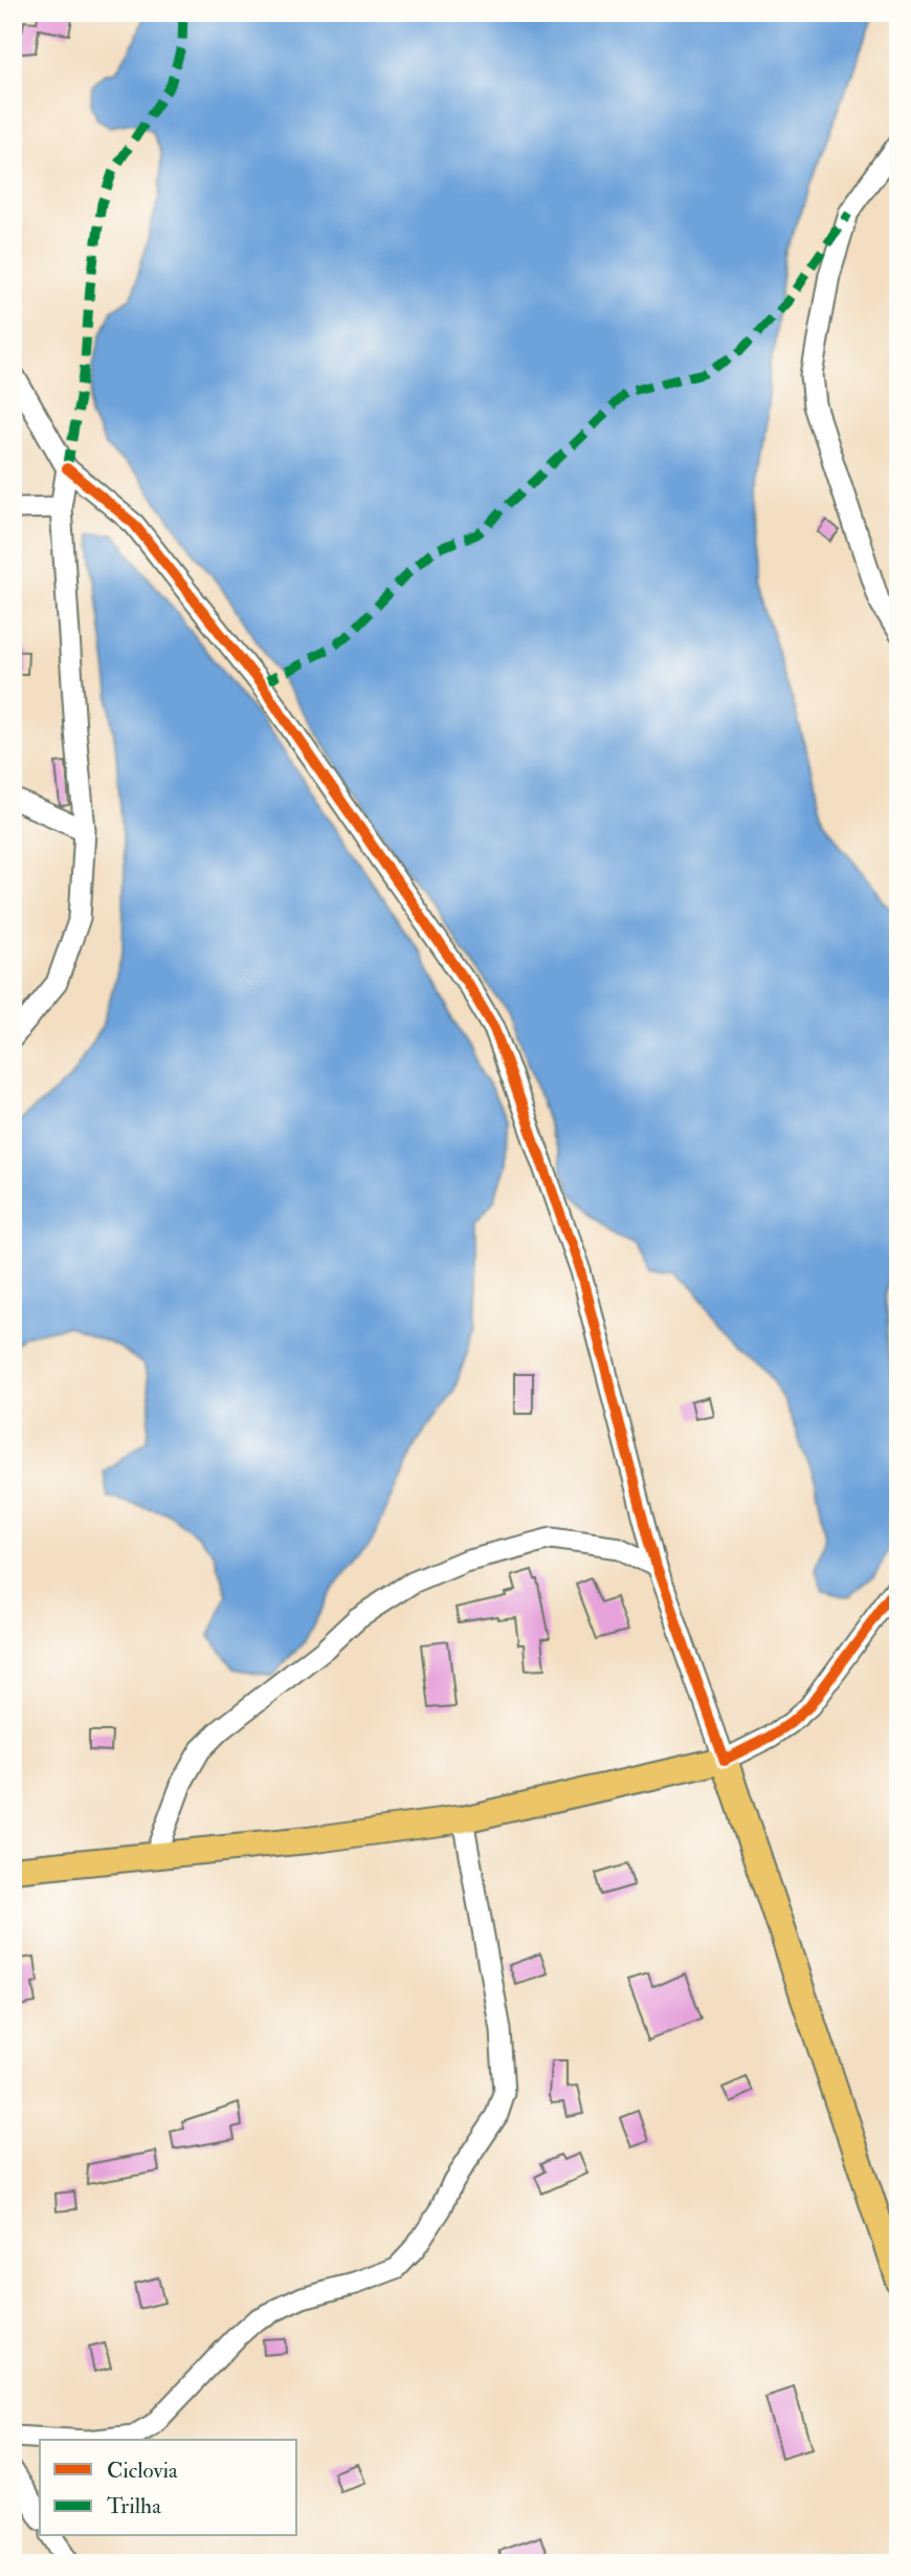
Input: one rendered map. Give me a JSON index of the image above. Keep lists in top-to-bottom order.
{
  "legend": ["Ciclovia", "Trilha"]
}
